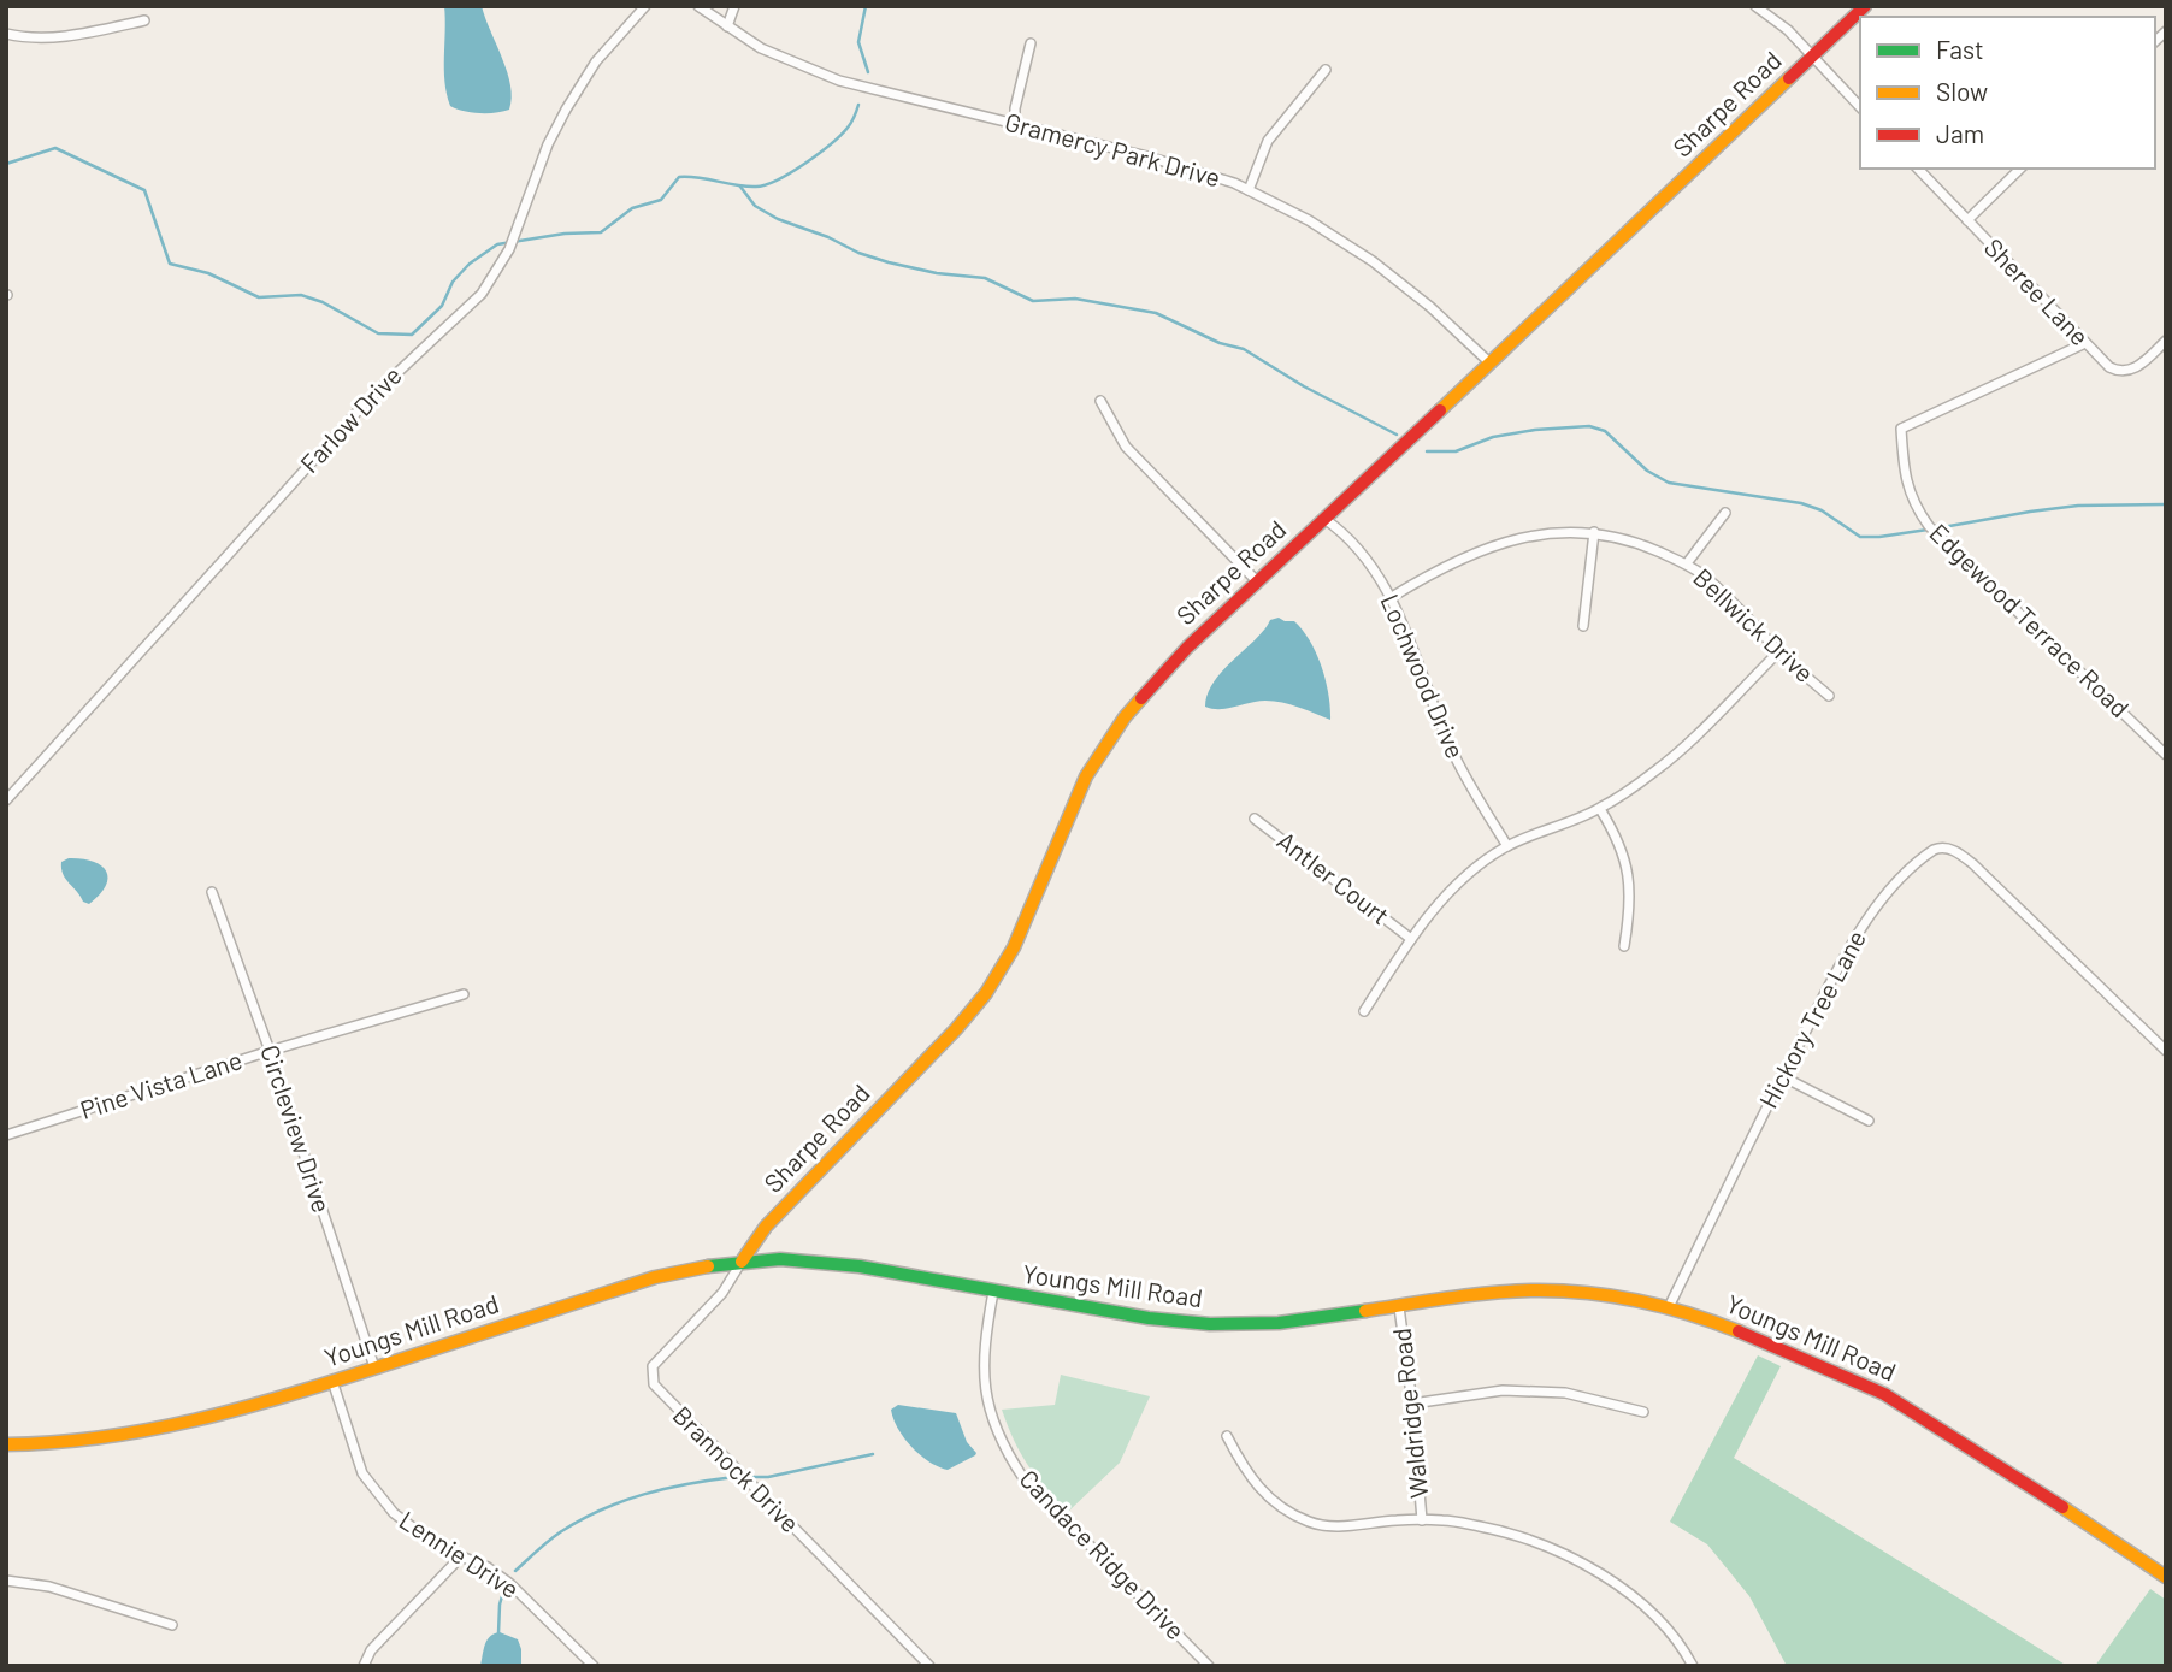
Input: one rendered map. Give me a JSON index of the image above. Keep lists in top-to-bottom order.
{
  "streets": {
    "street": [
      "Sharpe Road",
      "Gramercy Park Drive",
      "Sheree Lane",
      "Farlow Drive",
      "Edgewood Terrace Road",
      "Bellwick Drive",
      "Lochwood Drive",
      "Antler Court",
      "Hickory Tree Lane",
      "Pine Vista Lane",
      "Circleview Drive",
      "Youngs Mill Road",
      "Waldridge Road",
      "Brannock Drive",
      "Lennie Drive",
      "Candace Ridge Drive"
    ]
  },
  "crossings": [
    ["Sharpe Road", "Gramercy Park Drive"],
    ["Sharpe Road", "Lochwood Drive"],
    ["Sharpe Road", "Youngs Mill Road"],
    ["Sharpe Road", "Brannock Drive"],
    ["Sheree Lane", "Edgewood Terrace Road"],
    ["Bellwick Drive", "Lochwood Drive"],
    ["Hickory Tree Lane", "Youngs Mill Road"],
    ["Pine Vista Lane", "Circleview Drive"],
    ["Circleview Drive", "Youngs Mill Road"],
    ["Youngs Mill Road", "Waldridge Road"],
    ["Youngs Mill Road", "Brannock Drive"],
    ["Youngs Mill Road", "Lennie Drive"],
    ["Youngs Mill Road", "Candace Ridge Drive"]
  ],
  "legend": ["Fast", "Slow", "Jam"]
}
